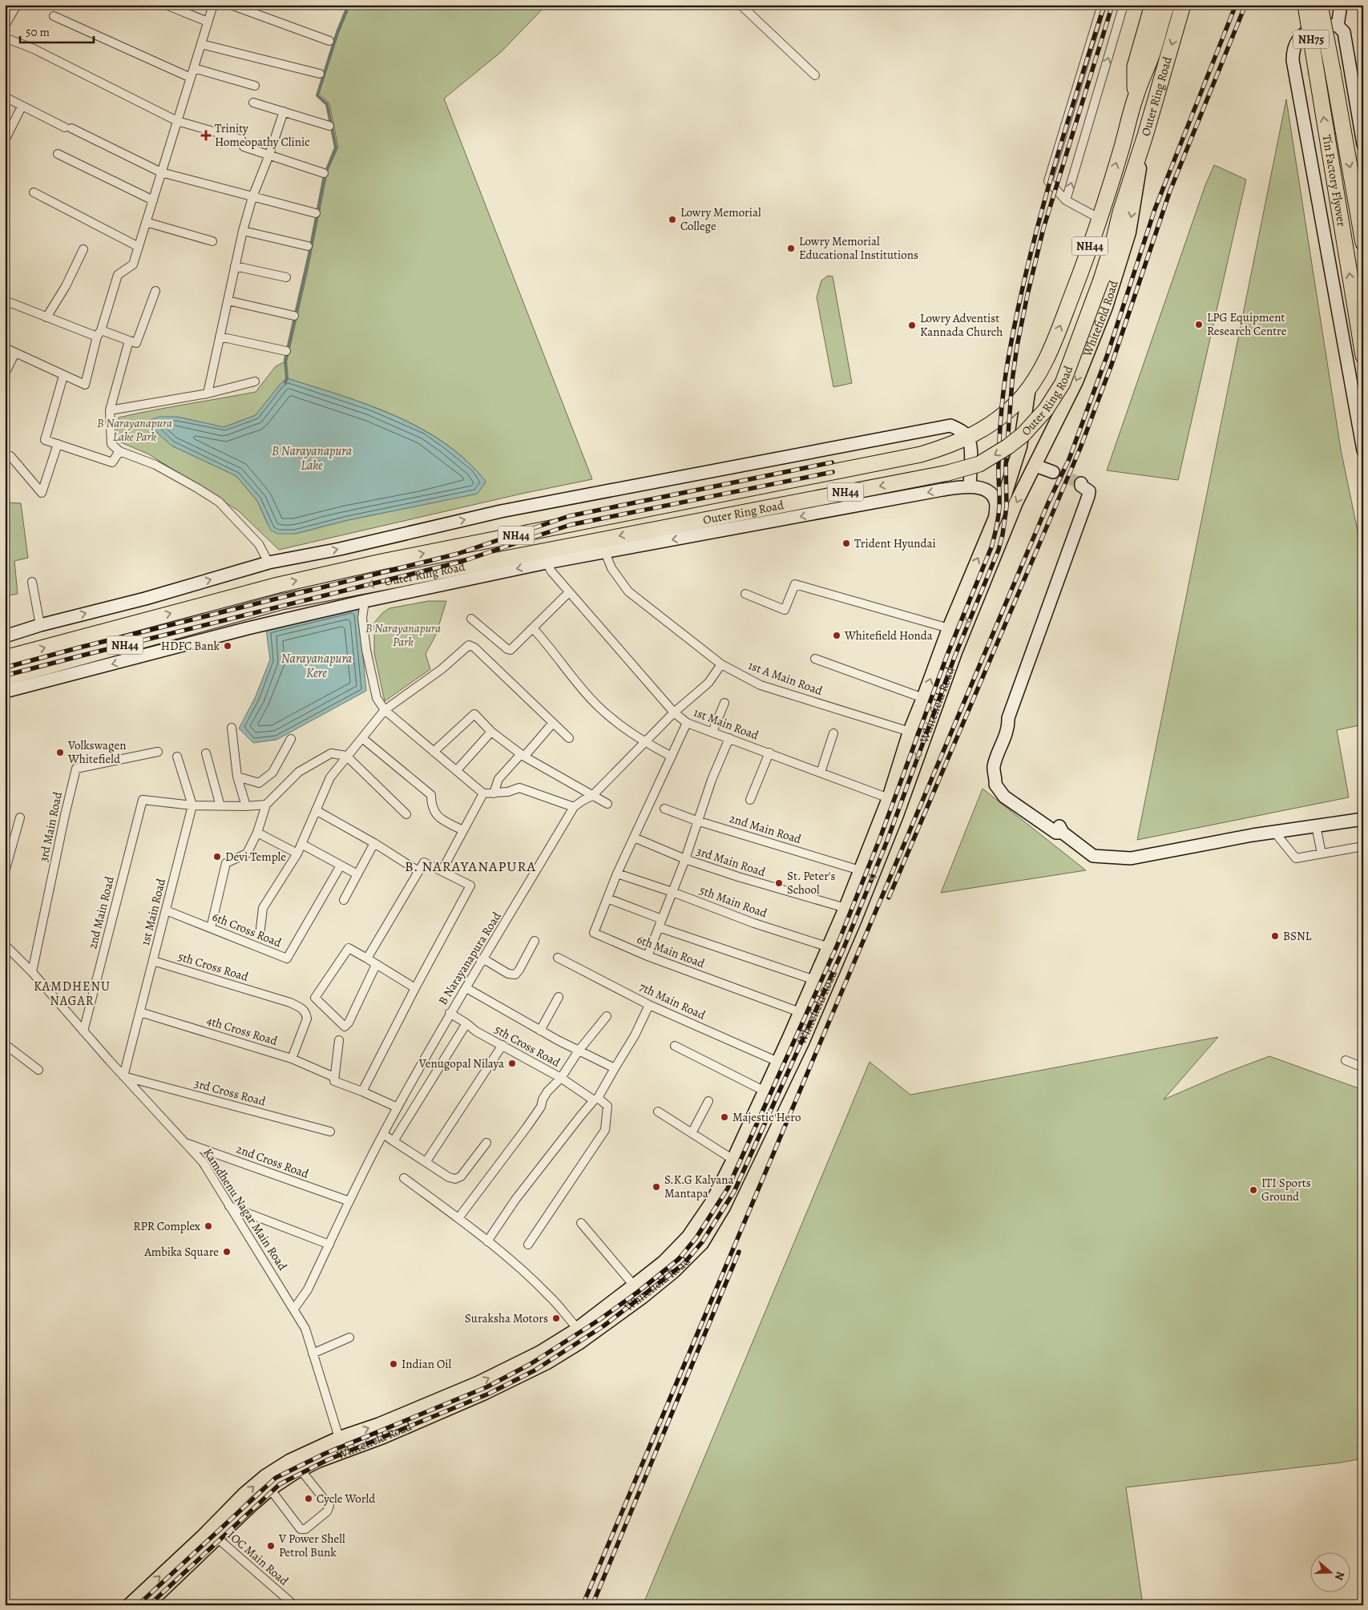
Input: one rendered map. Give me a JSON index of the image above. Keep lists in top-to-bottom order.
{
  "streets": {
    "highway": [
      "NH75",
      "Outer Ring Road",
      "Tin Factory Flyover",
      "NH44"
    ],
    "main road": ["Whitefield Road"],
    "street": [
      "1st A Main Road",
      "1st Main Road",
      "3rd Main Road",
      "2nd Main Road",
      "5th Main Road",
      "6th Cross Road",
      "6th Main Road",
      "B Narayanapura Road",
      "5th Cross Road",
      "7th Main Road",
      "4th Cross Road",
      "3rd Cross Road",
      "2nd Cross Road",
      "Kamdhenu Nagar Main Road",
      "IOC Main Road"
    ]
  },
  "crossings": [
    ["Outer Ring Road", "Whitefield Road"],
    ["Whitefield Road", "1st A Main Road"],
    ["Whitefield Road", "1st Main Road"],
    ["Whitefield Road", "3rd Main Road"],
    ["Whitefield Road", "2nd Main Road"],
    ["Whitefield Road", "5th Main Road"],
    ["Whitefield Road", "6th Main Road"],
    ["Whitefield Road", "7th Main Road"],
    ["Whitefield Road", "Kamdhenu Nagar Main Road"],
    ["Whitefield Road", "IOC Main Road"],
    ["1st A Main Road", "B Narayanapura Road"],
    ["1st Main Road", "2nd Main Road"],
    ["1st Main Road", "6th Cross Road"],
    ["1st Main Road", "6th Main Road"],
    ["1st Main Road", "B Narayanapura Road"],
    ["1st Main Road", "5th Cross Road"],
    ["1st Main Road", "4th Cross Road"],
    ["1st Main Road", "3rd Cross Road"],
    ["1st Main Road", "Kamdhenu Nagar Main Road"],
    ["3rd Main Road", "6th Main Road"],
    ["3rd Main Road", "Kamdhenu Nagar Main Road"],
    ["2nd Main Road", "Kamdhenu Nagar Main Road"],
    ["5th Main Road", "6th Main Road"],
    ["B Narayanapura Road", "5th Cross Road"],
    ["B Narayanapura Road", "2nd Cross Road"],
    ["B Narayanapura Road", "Kamdhenu Nagar Main Road"],
    ["5th Cross Road", "4th Cross Road"],
    ["3rd Cross Road", "Kamdhenu Nagar Main Road"],
    ["2nd Cross Road", "Kamdhenu Nagar Main Road"]
  ],
  "districts": ["B. NARAYANAPURA", "KAMDHENU NAGAR"],
  "water": ["B Narayanapura Lake", "Narayanapura Kere"],
  "parks": ["B Narayanapura Lake Park", "B Narayanapura Park"],
  "places": {
    "health": ["Trinity Homeopathy Clinic"],
    "other": [
      "Lowry Memorial College",
      "Lowry Memorial Educational Institutions",
      "LPG Equipment Research Centre",
      "Lowry Adventist Kannada Church",
      "Trident Hyundai",
      "Whitefield Honda",
      "HDFC Bank",
      "Volkswagen Whitefield",
      "Devi Temple",
      "St. Peter's School",
      "BSNL",
      "Venugopal Nilaya",
      "Majestic Hero",
      "S.K.G Kalyana Mantapa",
      "ITI Sports Ground",
      "RPR Complex",
      "Ambika Square",
      "Suraksha Motors",
      "Indian Oil",
      "Cycle World",
      "V Power Shell Petrol Bunk"
    ]
  },
  "scale_bar": "50 m",
  "north": "right"
}
